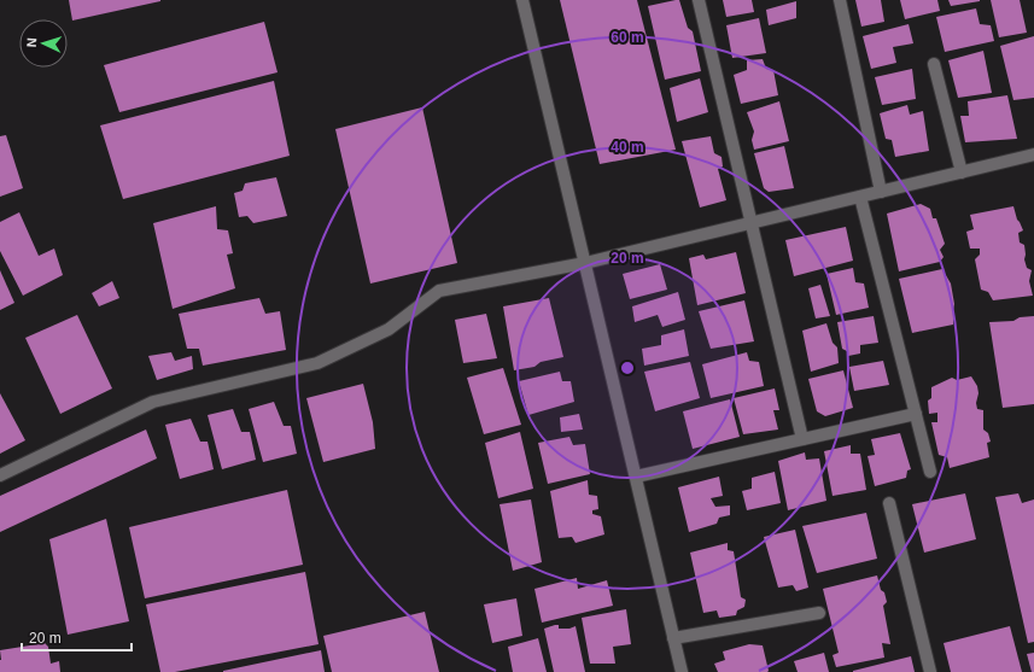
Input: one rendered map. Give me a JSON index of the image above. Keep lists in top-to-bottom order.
{
  "scale_bar": "20 m",
  "north": "left",
  "rings": ["60 m", "40 m", "20 m"]
}
